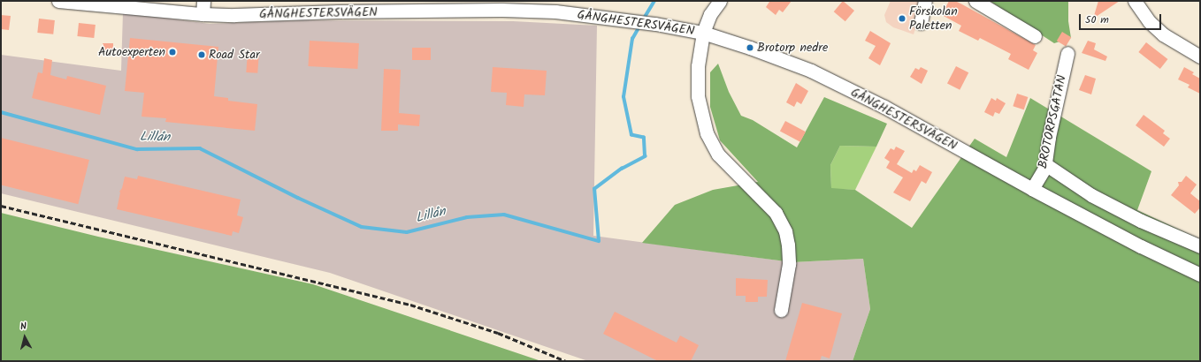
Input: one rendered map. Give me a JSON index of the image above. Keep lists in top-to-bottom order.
{
  "streets": {
    "street": ["GÅNGHESTERSVÄGEN", "BROTORPSGATAN"]
  },
  "crossings": [
    ["GÅNGHESTERSVÄGEN", "BROTORPSGATAN"]
  ],
  "water": ["Lillån"],
  "places": [
    "Förskolan Paletten",
    "Brotorp nedre",
    "Autoexperten",
    "Road Star"
  ],
  "scale_bar": "50 m",
  "north": "top"
}
